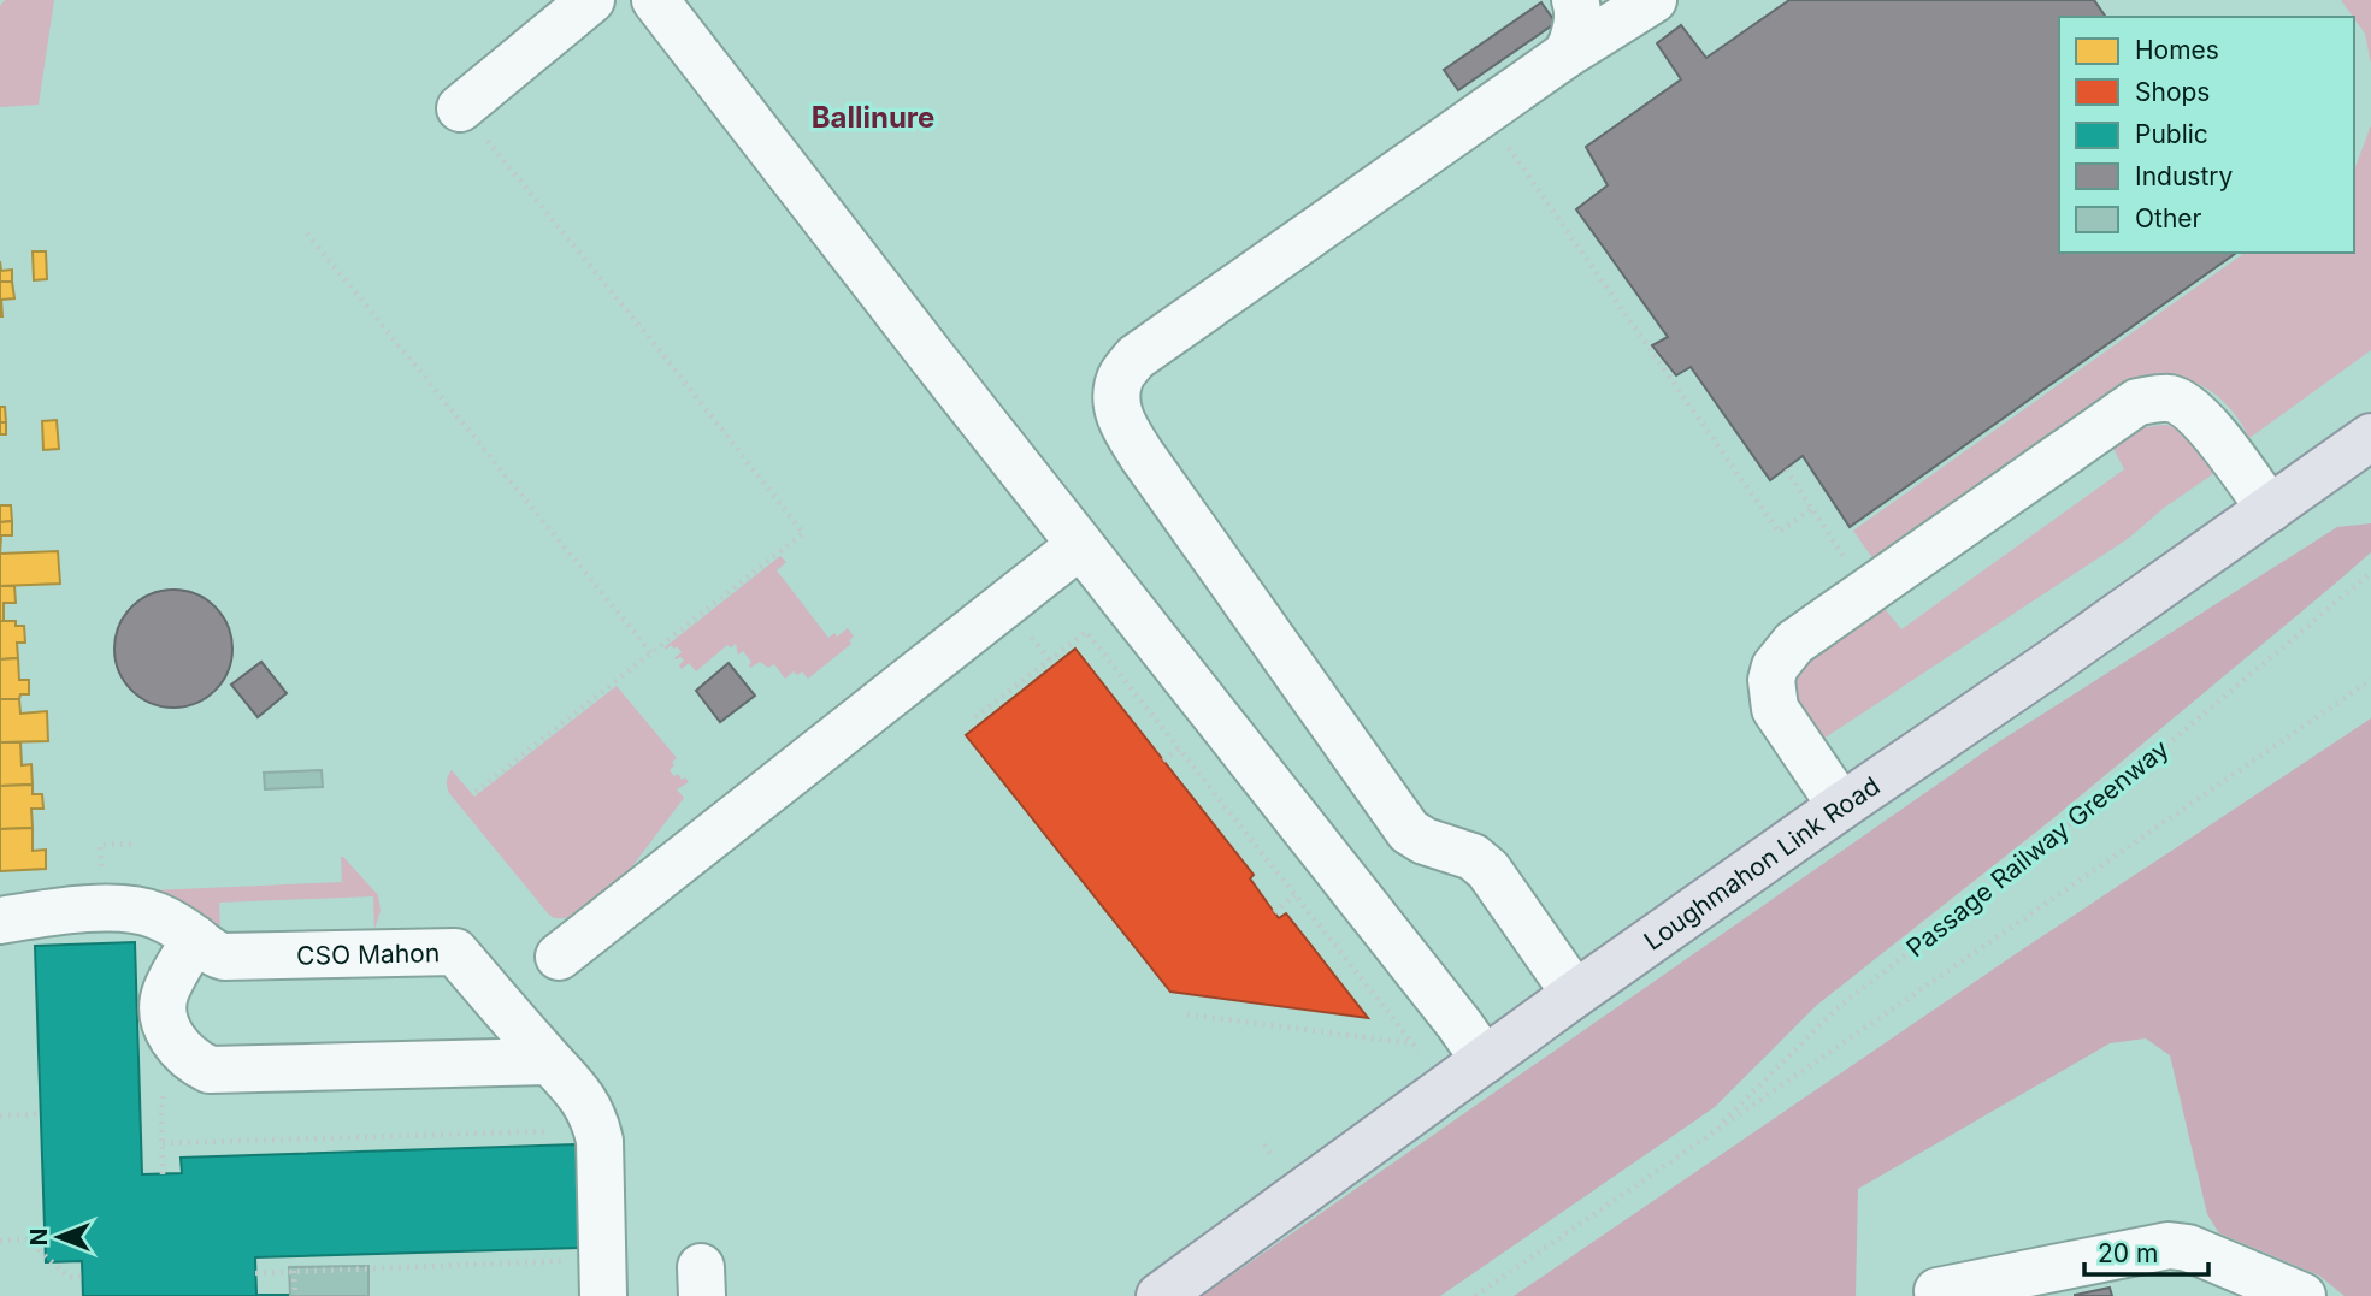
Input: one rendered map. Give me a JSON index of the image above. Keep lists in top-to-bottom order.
{
  "streets": {
    "main road": ["Loughmahon Link Road"],
    "lane": ["CSO Mahon"],
    "path": ["Passage Railway Greenway"]
  },
  "districts": ["Ballinure"],
  "legend": [
    "Homes",
    "Shops",
    "Public",
    "Industry",
    "Other"
  ],
  "scale_bar": "20 m",
  "north": "left"
}
